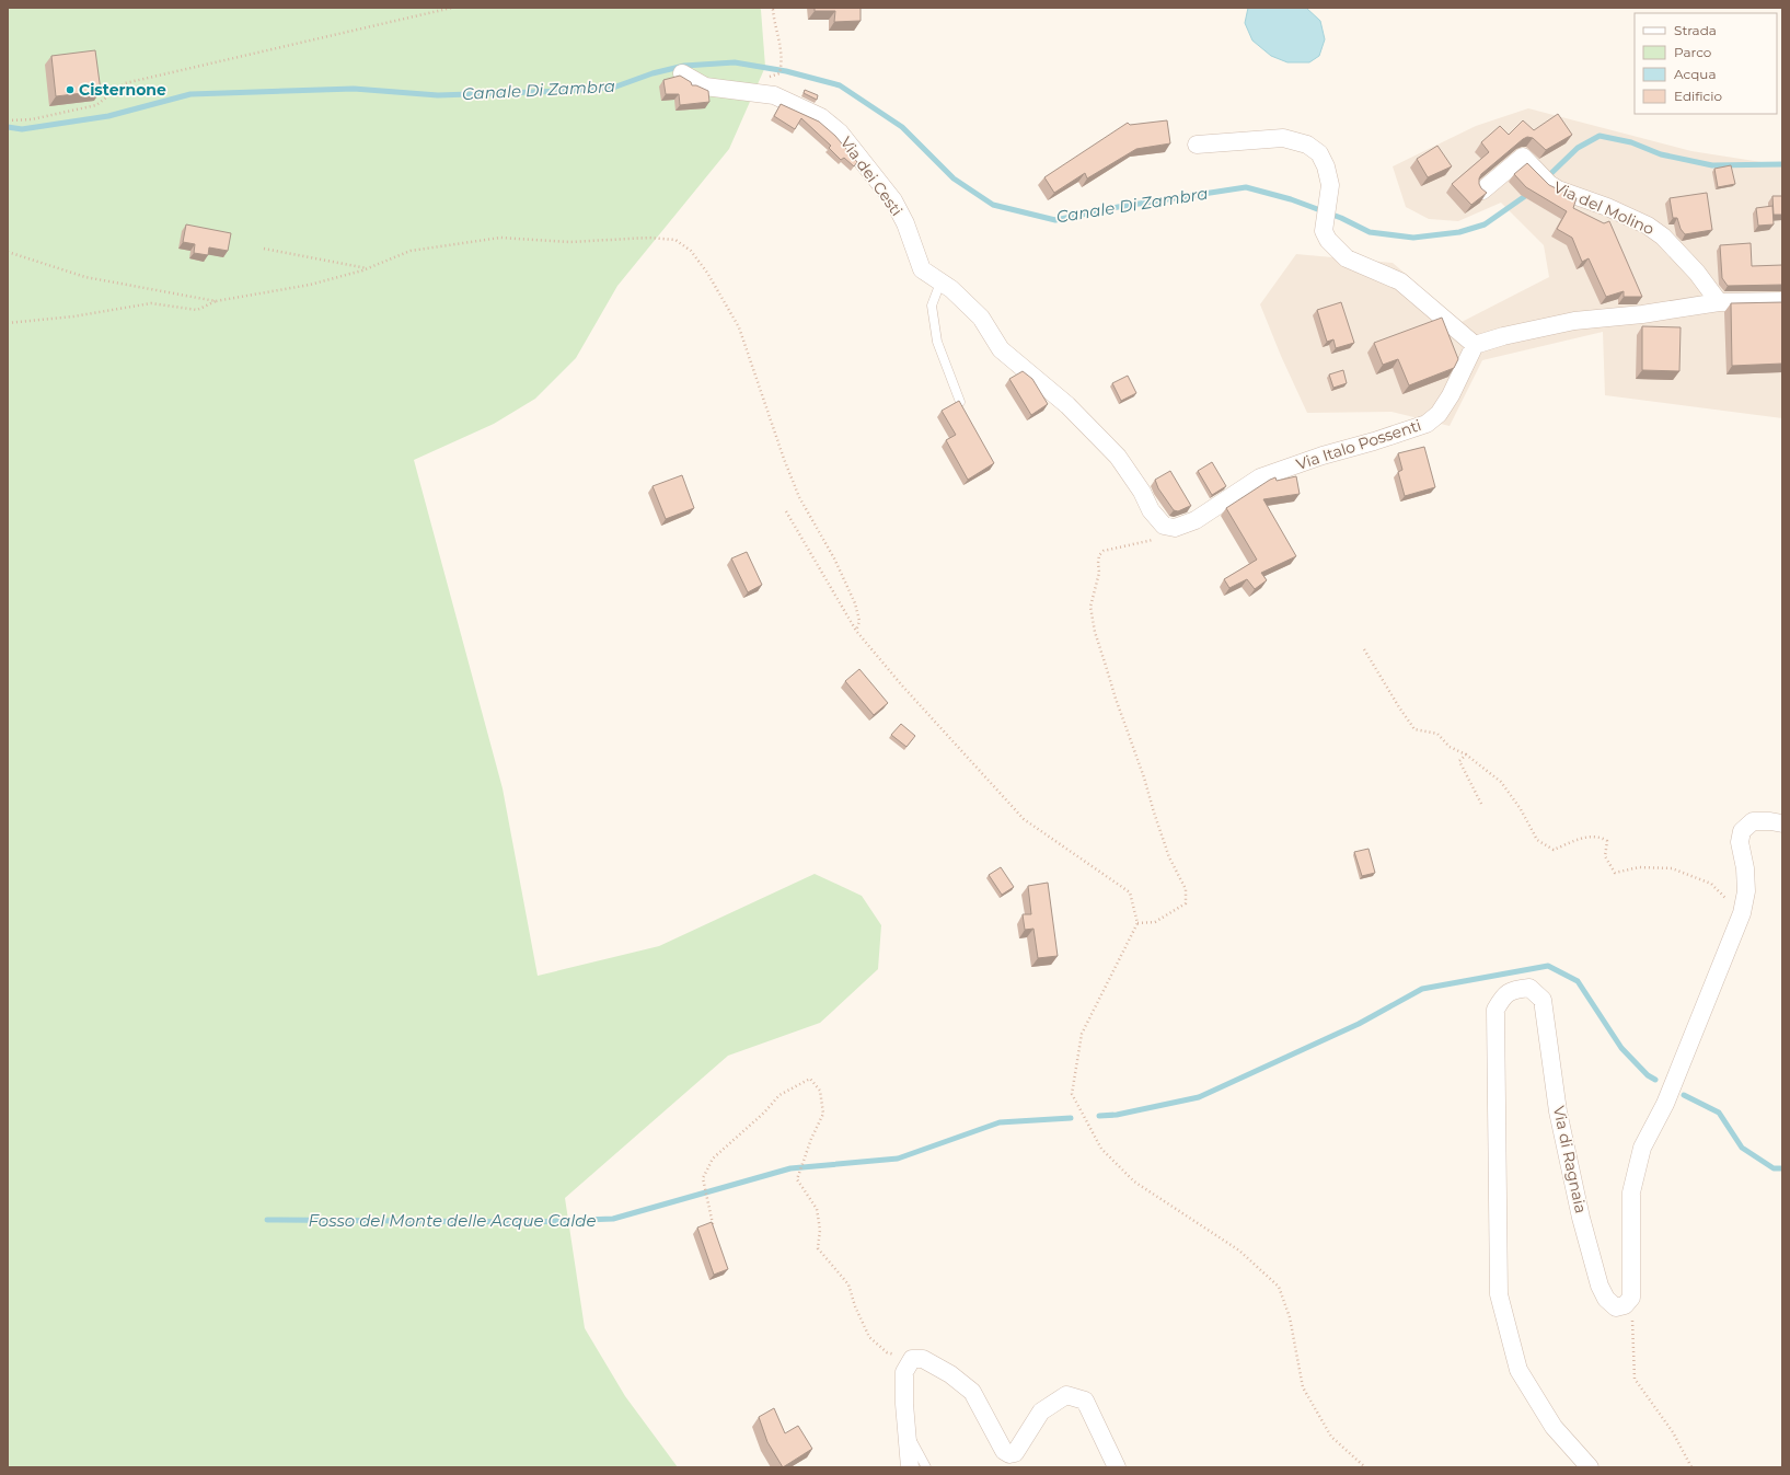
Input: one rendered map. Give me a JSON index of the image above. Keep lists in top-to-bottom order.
{
  "streets": {
    "street": [
      "Via dei Cesti",
      "Via del Molino",
      "Via Italo Possenti",
      "Via di Ragnaia"
    ]
  },
  "crossings": [
    ["Via dei Cesti", "Via Italo Possenti"]
  ],
  "water": ["Canale Di Zambra", "Fosso del Monte delle Acque Calde"],
  "places": ["Cisternone"],
  "legend": [
    "Strada",
    "Parco",
    "Acqua",
    "Edificio"
  ]
}
